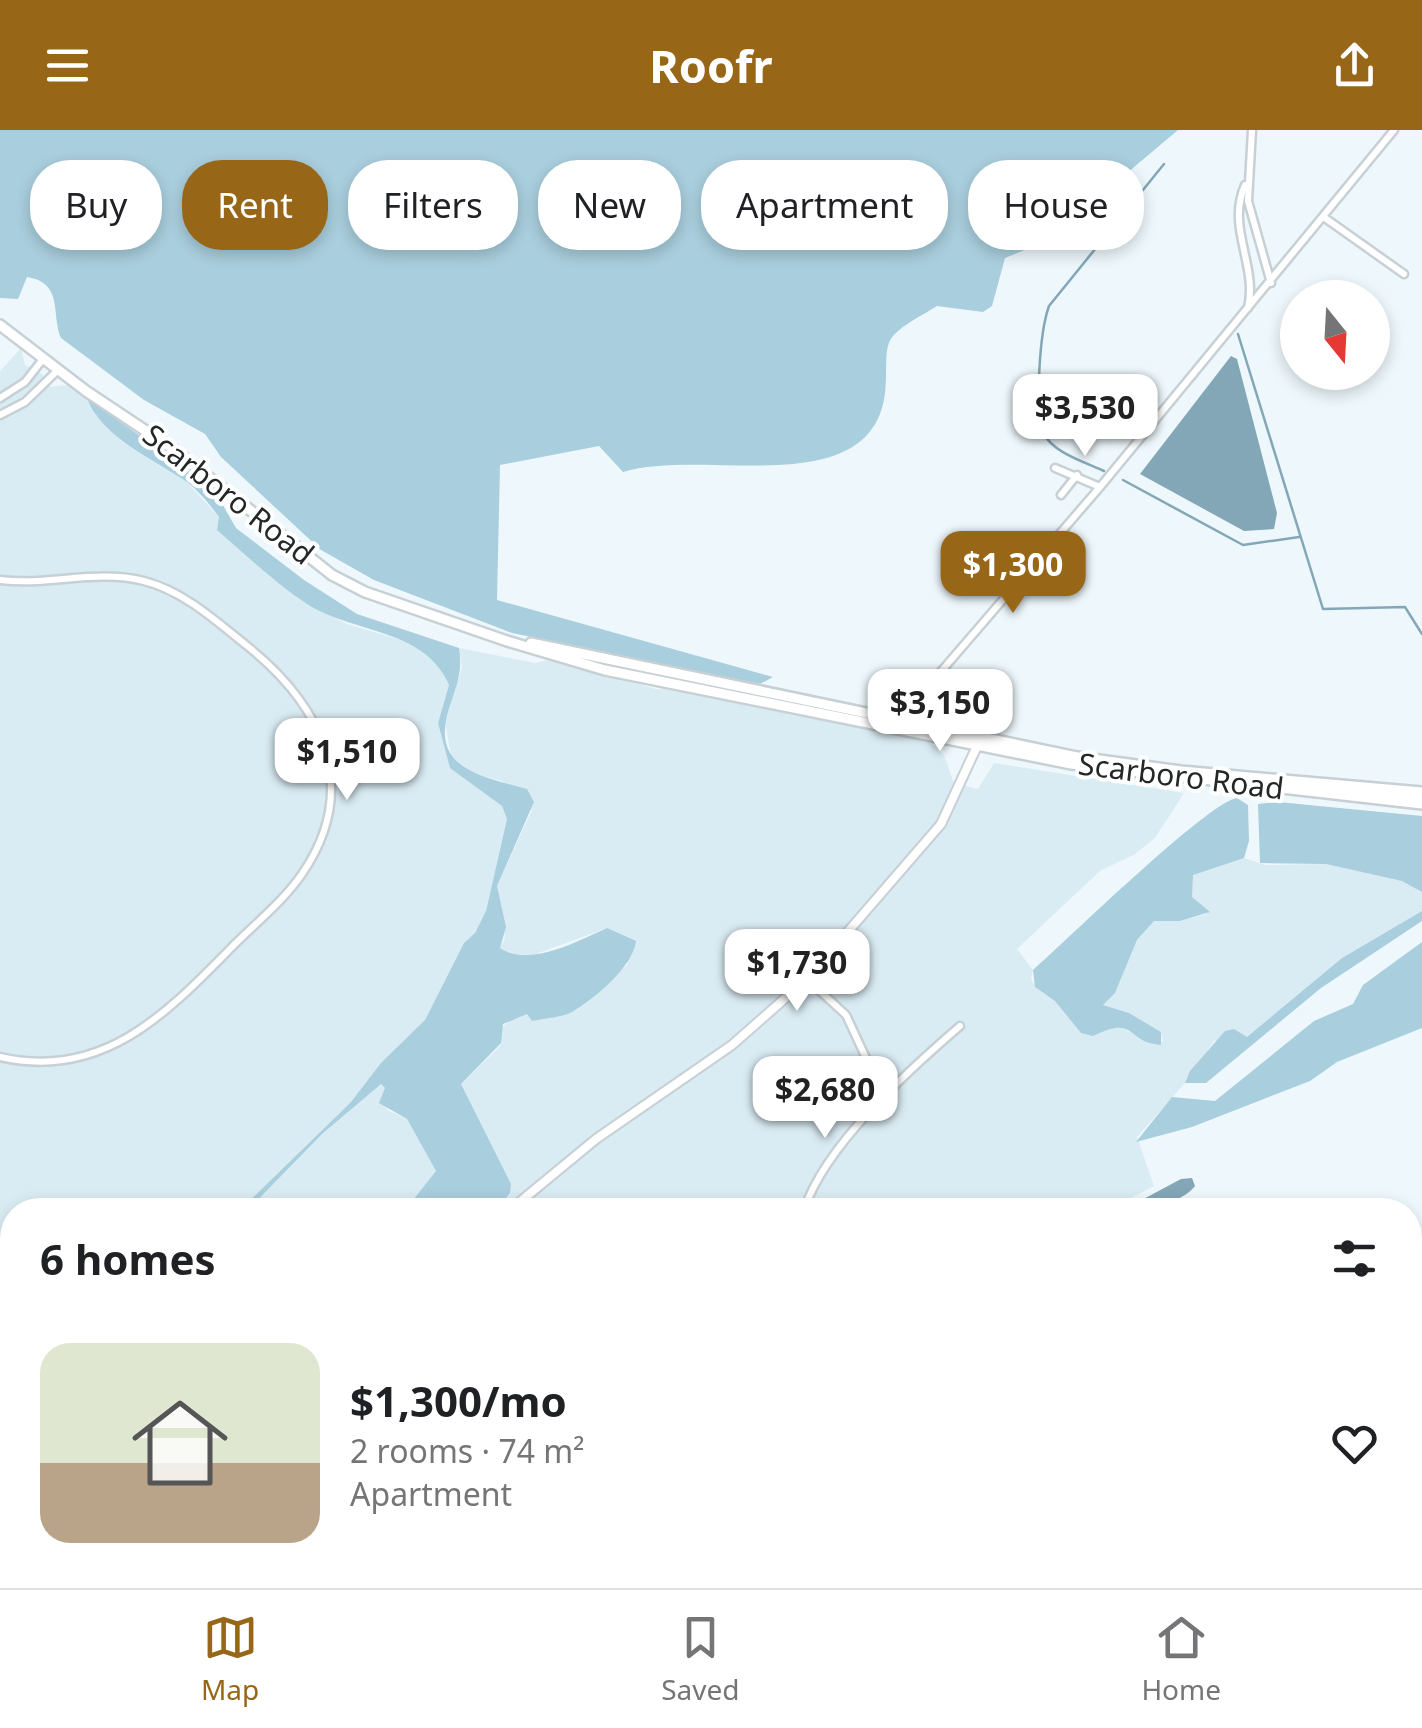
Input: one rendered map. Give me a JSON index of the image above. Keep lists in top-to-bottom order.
{
  "streets": {
    "main road": ["Scarboro Road"]
  },
  "north": "bottom",
  "page": {
    "header": "Roofr",
    "chip": [
      "Buy",
      "Rent",
      "Filters",
      "New",
      "Apartment",
      "House"
    ],
    "price": [
      "$3,530",
      "$1,300",
      "$3,150",
      "$1,510",
      "$1,730",
      "$2,680"
    ],
    "heading": "6 homes",
    "list": [
      {
        "name": "$1,300/mo",
        "note": "2 rooms · 74 m² · Apartment"
      }
    ],
    "tabs": ["Map", "Saved", "Home"]
  }
}
